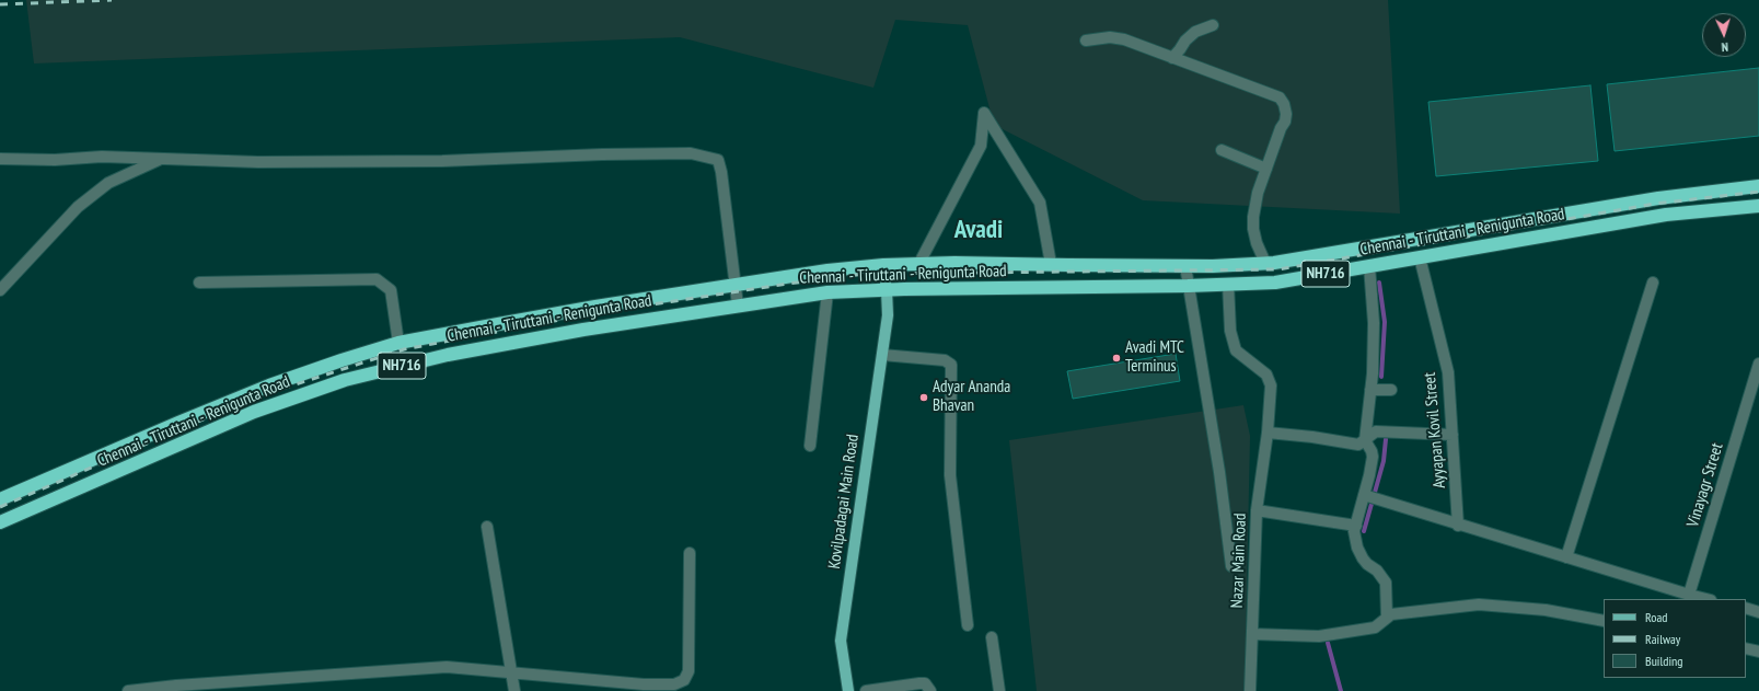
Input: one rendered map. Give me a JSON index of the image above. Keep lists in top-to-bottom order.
{
  "streets": {
    "highway": ["Chennai - Tiruttani - Renigunta Road", "NH716"],
    "main road": ["Kovilpadagai Main Road"],
    "street": ["Ayyapan Kovil Street", "Vinayagr Street", "Nazar Main Road"]
  },
  "crossings": [
    ["Chennai - Tiruttani - Renigunta Road", "Ayyapan Kovil Street"],
    ["Chennai - Tiruttani - Renigunta Road", "Kovilpadagai Main Road"],
    ["Chennai - Tiruttani - Renigunta Road", "Nazar Main Road"]
  ],
  "districts": ["Avadi"],
  "places": ["Avadi MTC Terminus", "Adyar Ananda Bhavan"],
  "legend": ["Road", "Railway", "Building"],
  "north": "bottom"
}
